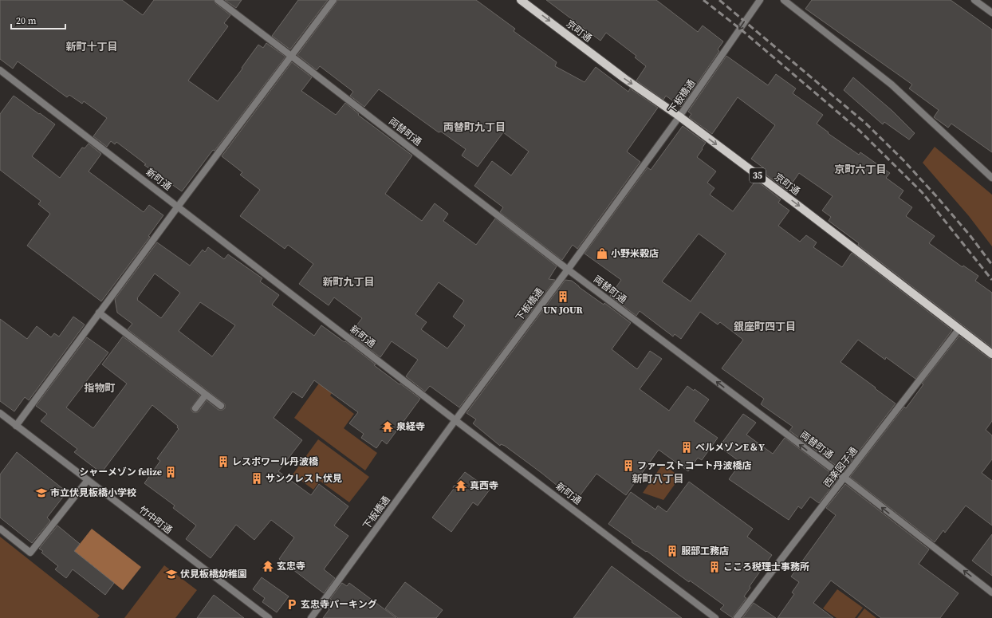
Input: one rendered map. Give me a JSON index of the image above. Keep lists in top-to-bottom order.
{
  "streets": {
    "main road": ["京町通", "35"],
    "street": [
      "下板橋通",
      "両替町通",
      "新町通",
      "西楽図子通",
      "竹中町通"
    ]
  },
  "crossings": [
    ["京町通", "下板橋通"],
    ["京町通", "西楽図子通"],
    ["下板橋通", "両替町通"],
    ["下板橋通", "新町通"],
    ["両替町通", "西楽図子通"]
  ],
  "one_way": ["京町通", "両替町通"],
  "districts": [
    "新町十丁目",
    "両替町九丁目",
    "京町六丁目",
    "新町九丁目",
    "銀座町四丁目",
    "指物町",
    "新町八丁目"
  ],
  "places": {
    "shop": ["小野米穀店"],
    "building": [
      "UN JOUR",
      "ベルメゾンE＆Y",
      "レスポワール丹波橋",
      "ファーストコート丹波橋店",
      "シャーメゾン felize",
      "サンクレスト伏見",
      "服部工務店",
      "こころ税理士事務所"
    ],
    "temple": ["泉経寺", "真西寺", "玄忠寺"],
    "school or university": ["市立伏見板橋小学校", "伏見板橋幼稚園"],
    "parking": ["玄忠寺パーキング"]
  },
  "scale_bar": "20 m"
}
